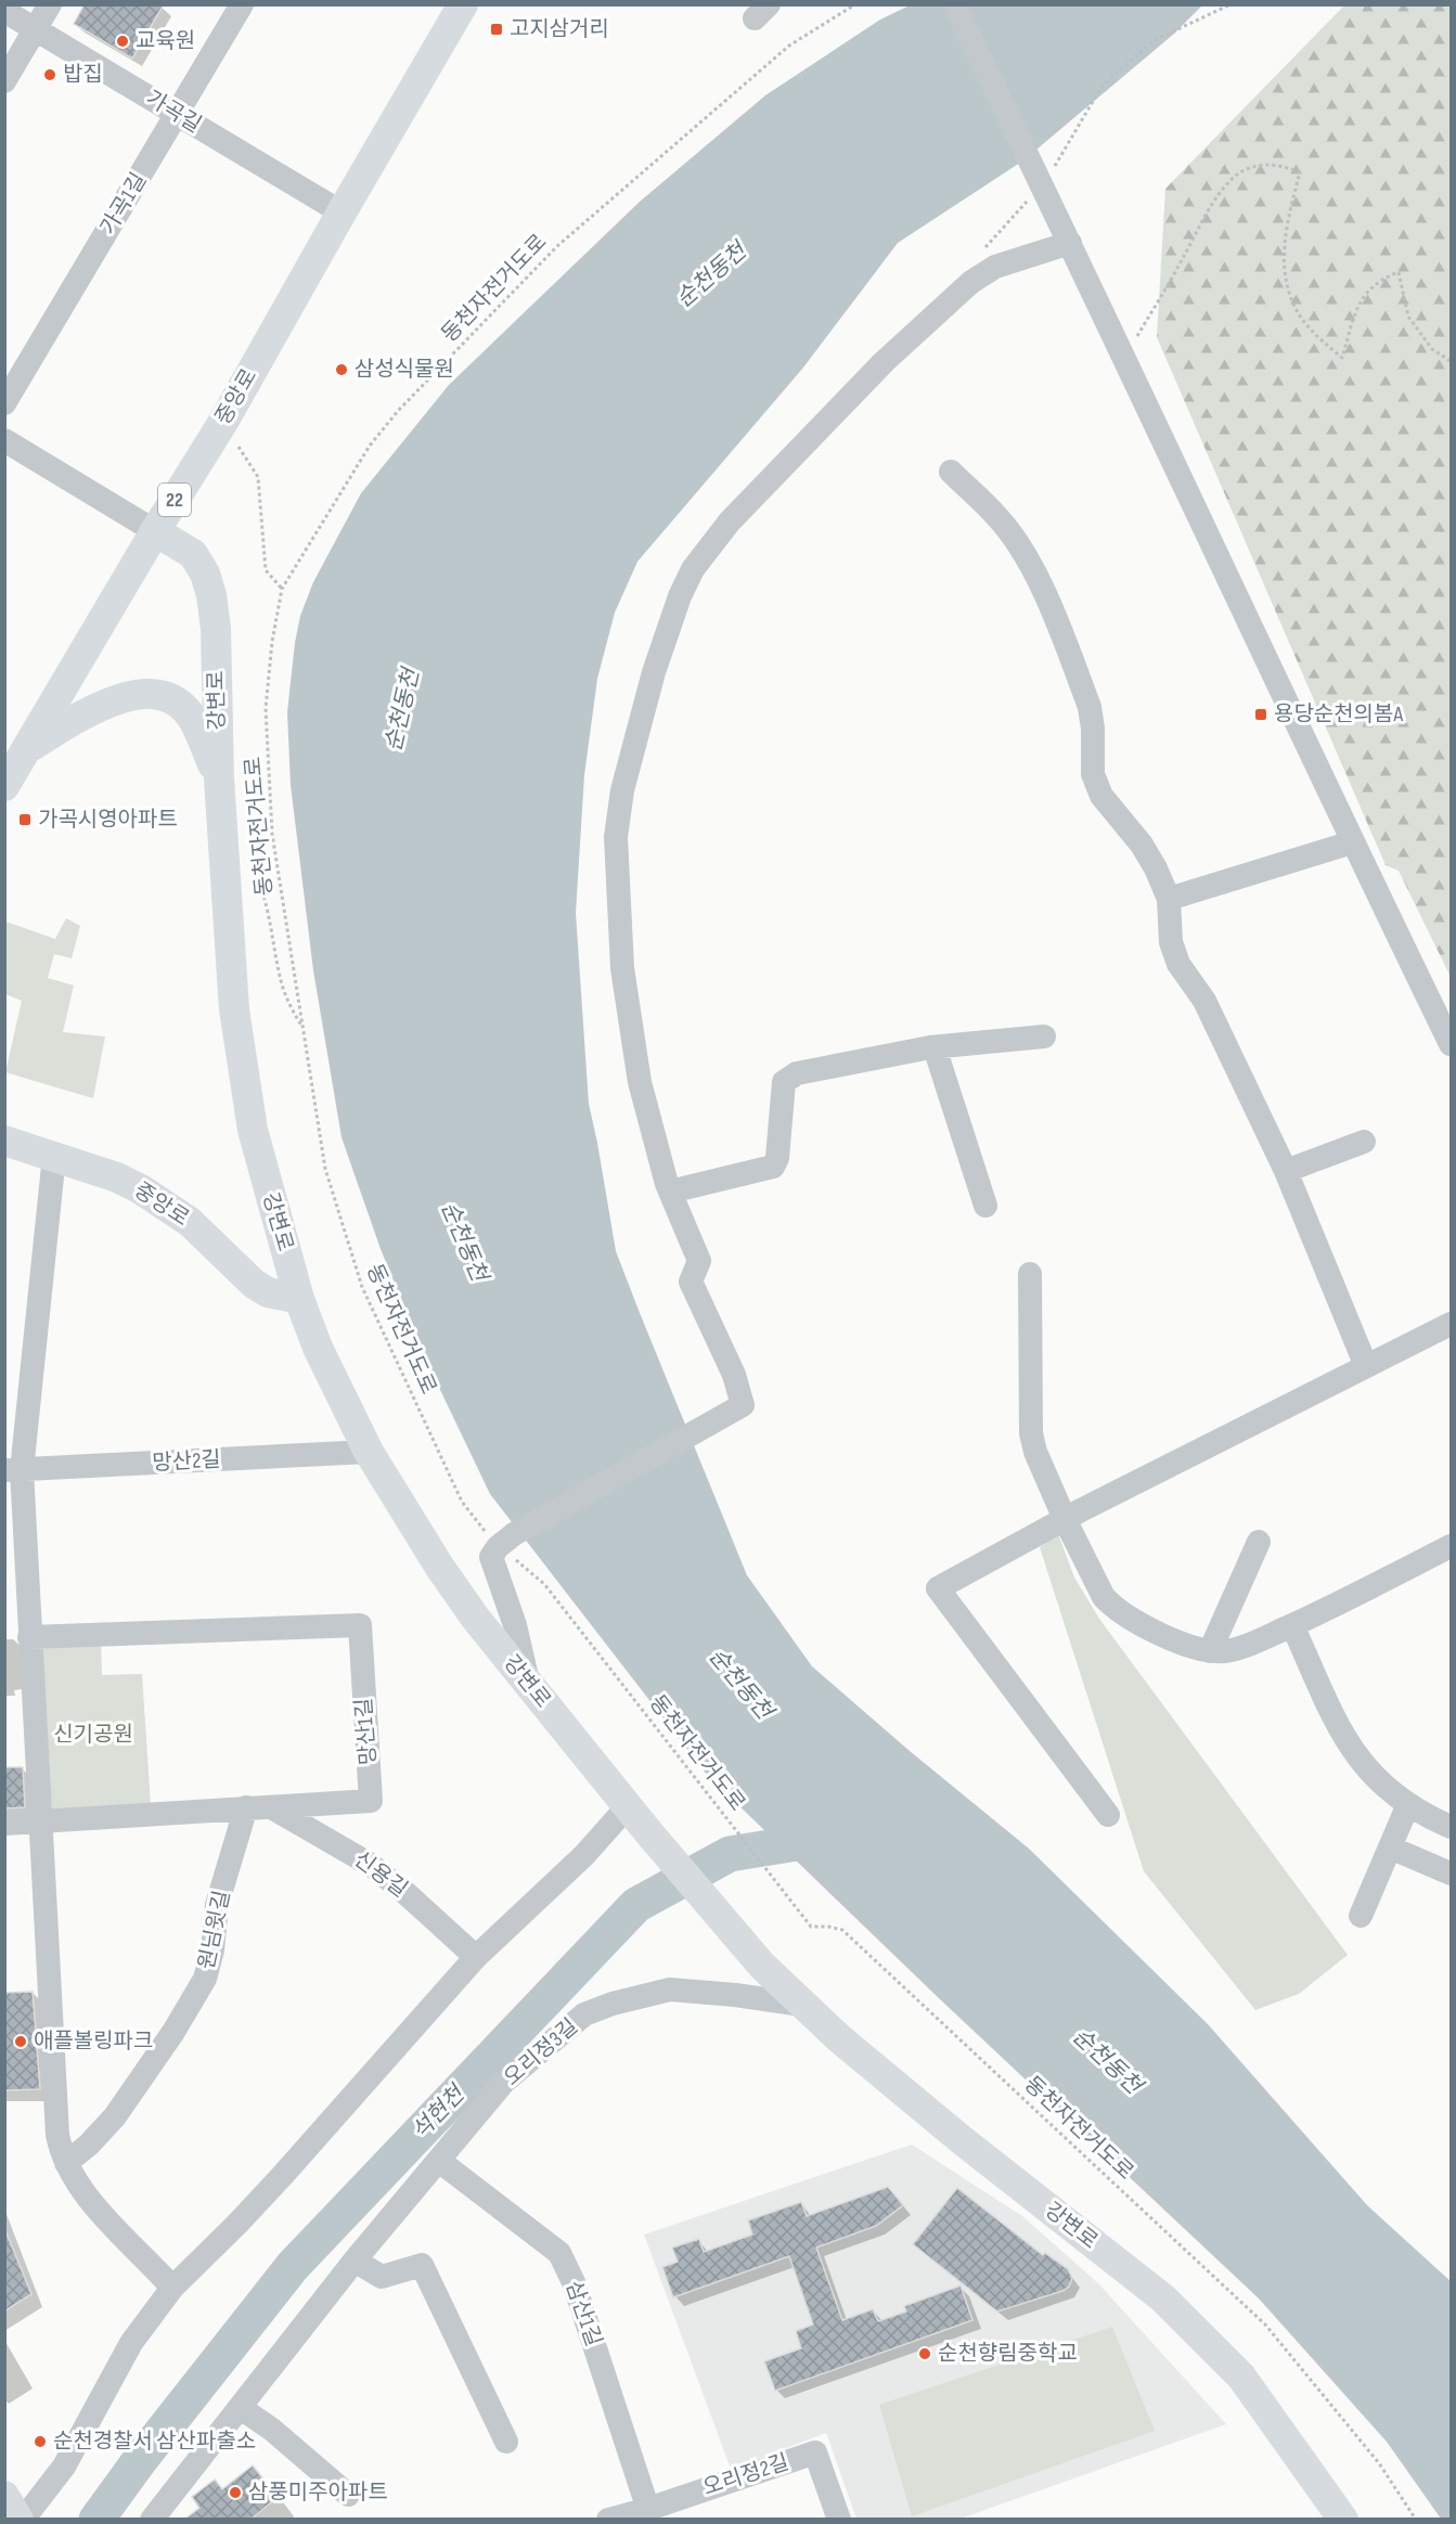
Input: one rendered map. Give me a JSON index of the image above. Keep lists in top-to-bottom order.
{
  "streets": {
    "main road": ["중앙로", "22", "강변로"],
    "street": [
      "가곡길",
      "가곡1길",
      "망산2길",
      "망산1길",
      "신용길",
      "원님윗길",
      "오리정3길",
      "삼산1길",
      "오리정2길"
    ],
    "path": ["동천자전거도로"]
  },
  "crossings": [
    ["가곡길", "가곡1길"],
    ["가곡길", "중앙로"],
    ["중앙로", "강변로"],
    ["강변로", "망산2길"],
    ["강변로", "오리정3길"],
    ["망산1길", "신용길"],
    ["망산1길", "원님윗길"],
    ["오리정3길", "삼산1길"],
    ["삼산1길", "오리정2길"]
  ],
  "water": ["순천동천", "석현천"],
  "parks": ["신기공원"],
  "places": {
    "transit": ["고지삼거리", "용당순천의봄A", "가곡시영아파트"],
    "other": [
      "교육원",
      "밥집",
      "삼성식물원",
      "애플볼링파크",
      "순천향림중학교",
      "순천경찰서 삼산파출소",
      "삼풍미주아파트"
    ]
  }
}
